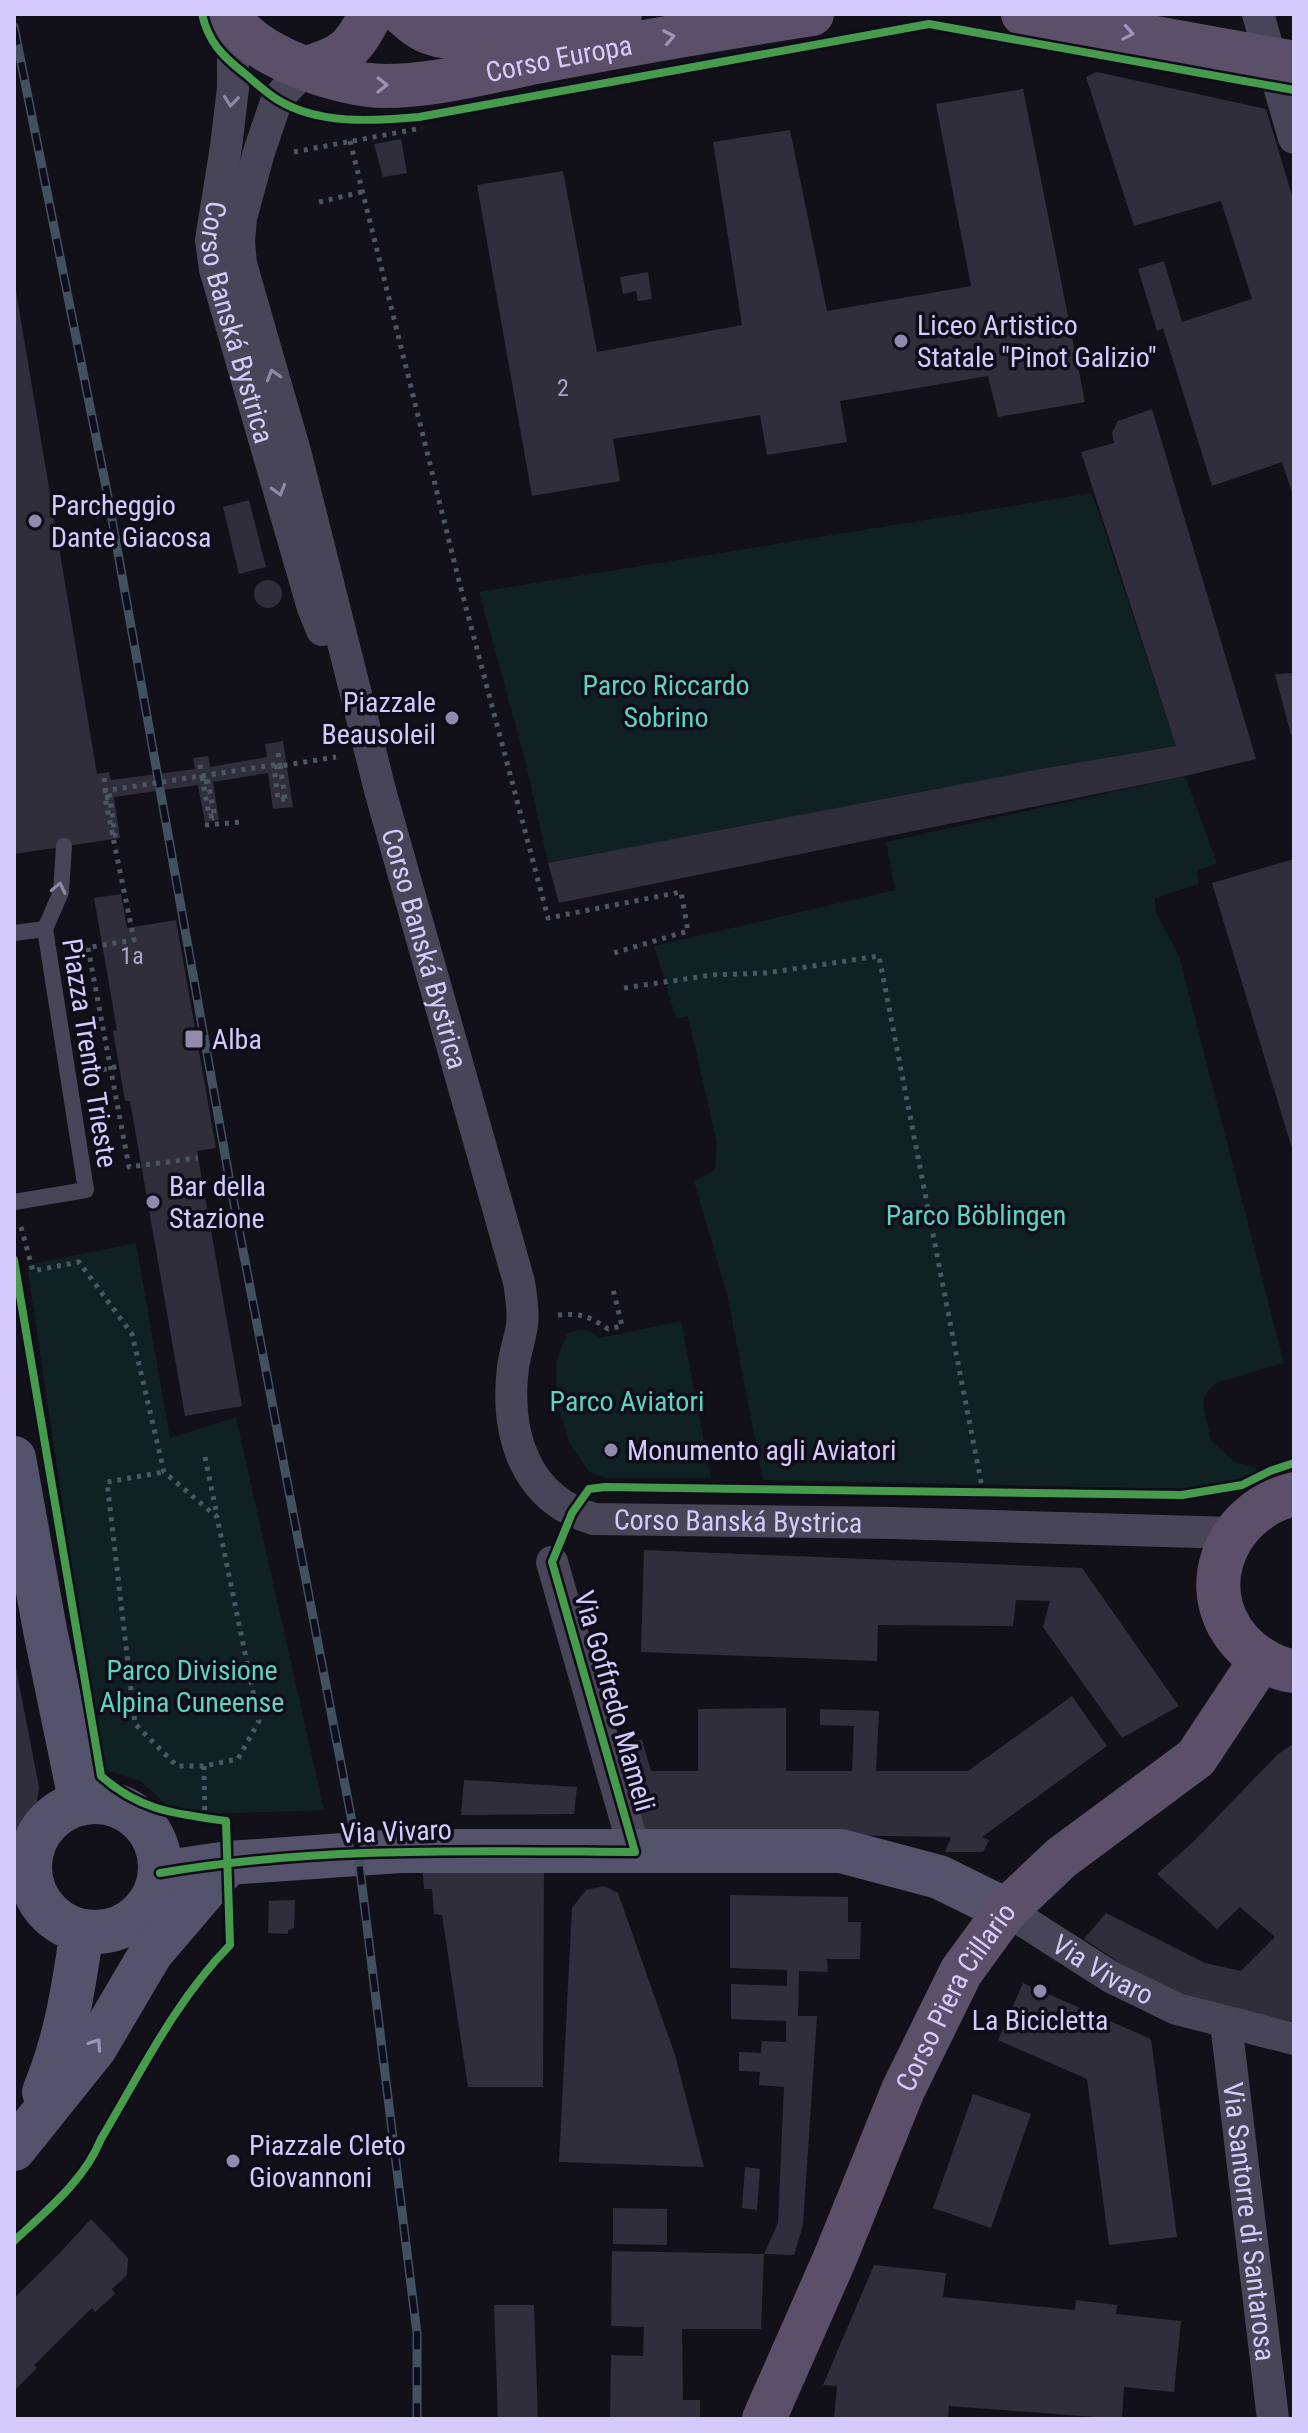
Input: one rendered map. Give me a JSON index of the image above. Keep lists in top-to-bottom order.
{
  "streets": {
    "main road": ["Corso Europa", "Via Vivaro", "Corso Piera Cillario"],
    "street": ["Corso Banská Bystrica", "Via Goffredo Mameli", "Via Santorre di Santarosa"],
    "lane": ["Piazza Trento Trieste"]
  },
  "crossings": [
    ["Corso Europa", "Corso Banská Bystrica"],
    ["Via Goffredo Mameli", "Via Vivaro"],
    ["Via Vivaro", "Corso Piera Cillario"],
    ["Via Vivaro", "Via Santorre di Santarosa"]
  ],
  "parks": [
    "Parco Riccardo Sobrino",
    "Parco Böblingen",
    "Parco Aviatori",
    "Parco Divisione Alpina Cuneense"
  ],
  "places": {
    "other": [
      "Liceo Artistico Statale \"Pinot Galizio\"",
      "Parcheggio Dante Giacosa",
      "Piazzale Beausoleil",
      "Bar della Stazione",
      "Monumento agli Aviatori",
      "La Bicicletta",
      "Piazzale Cleto Giovannoni"
    ],
    "transit": ["Alba"]
  },
  "house_numbers": ["2", "1a"]
}
